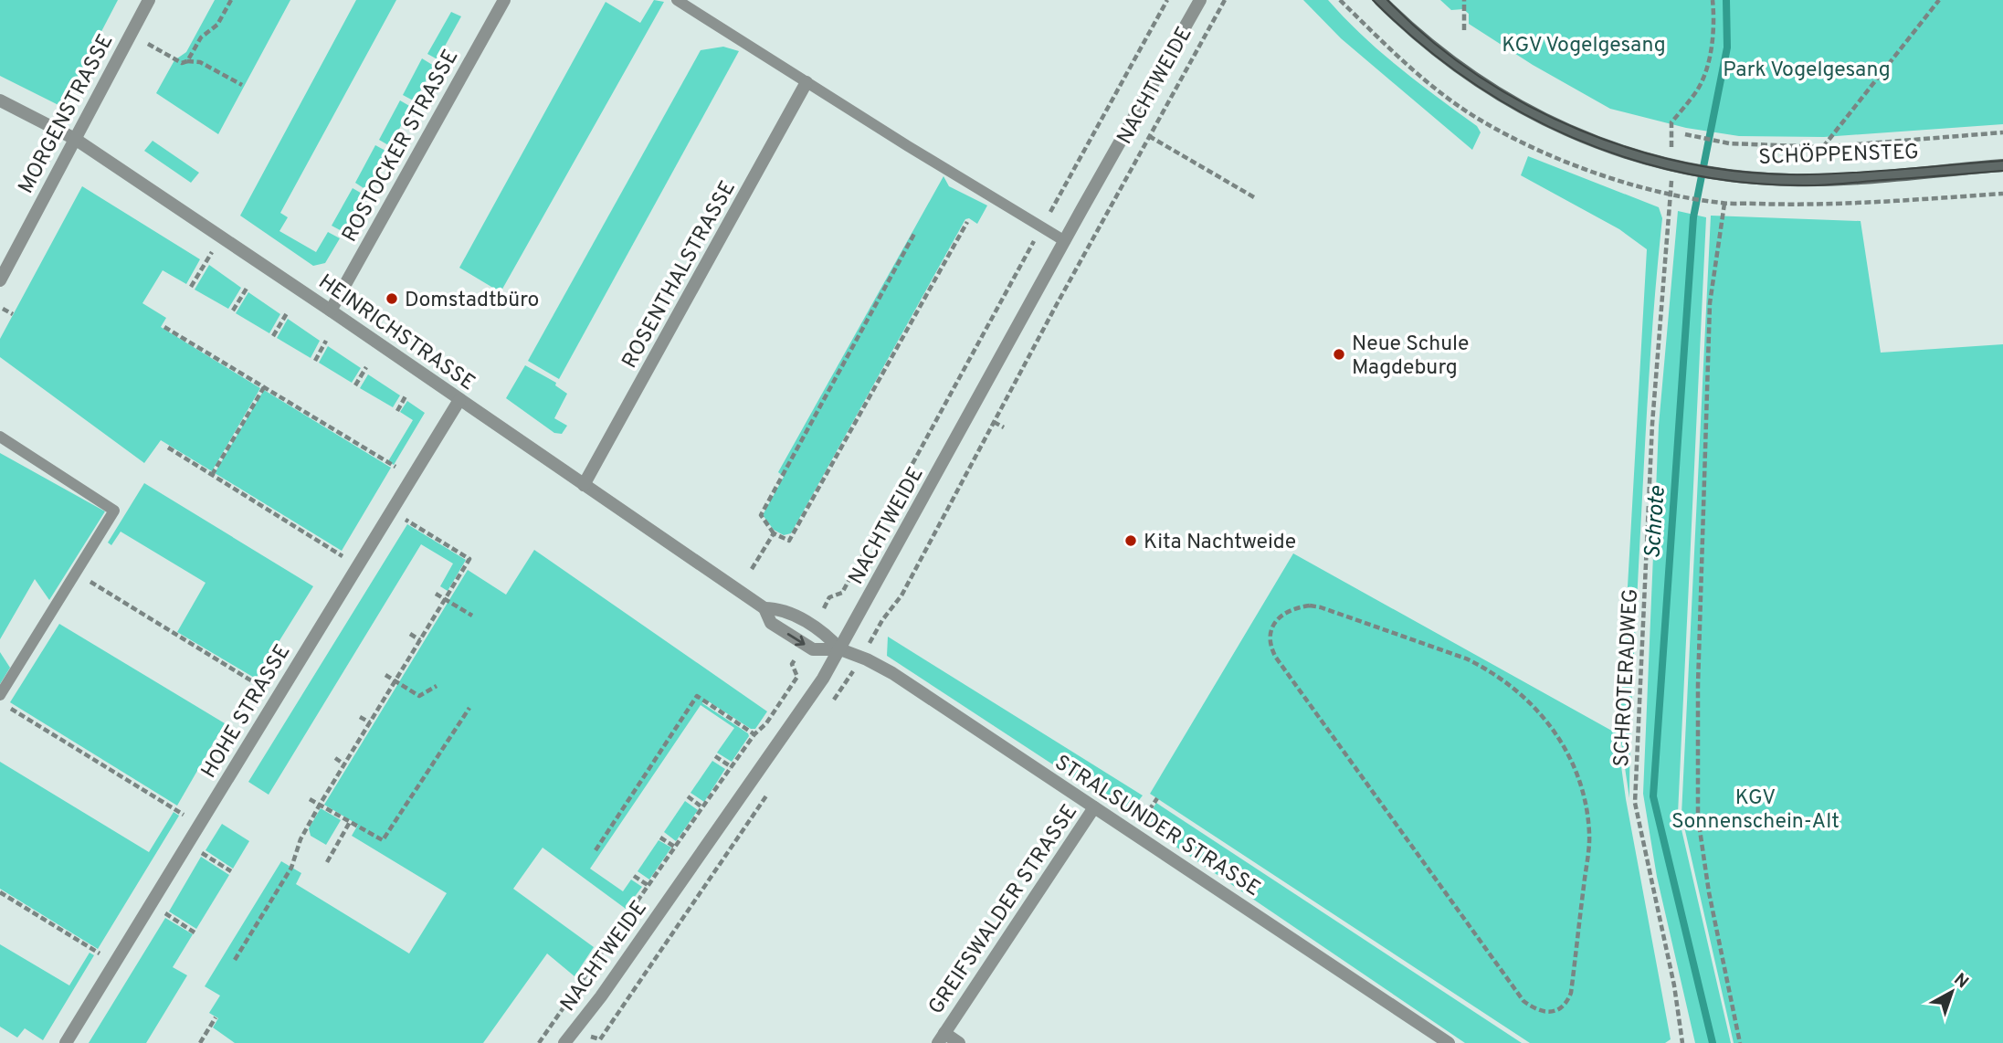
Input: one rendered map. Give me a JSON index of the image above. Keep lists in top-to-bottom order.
{
  "streets": {
    "main road": ["SCHÖPPENSTEG"],
    "street": [
      "NACHTWEIDE",
      "MORGENSTRASSE",
      "ROSTOCKER STRASSE",
      "ROSENTHALSTRASSE",
      "HEINRICHSTRASSE",
      "HOHE STRASSE",
      "STRALSUNDER STRASSE",
      "GREIFSWALDER STRASSE"
    ],
    "path": ["SCHROTERADWEG"]
  },
  "crossings": [
    ["NACHTWEIDE", "HEINRICHSTRASSE"],
    ["NACHTWEIDE", "STRALSUNDER STRASSE"],
    ["MORGENSTRASSE", "HEINRICHSTRASSE"],
    ["ROSTOCKER STRASSE", "HEINRICHSTRASSE"],
    ["ROSENTHALSTRASSE", "HEINRICHSTRASSE"],
    ["HEINRICHSTRASSE", "HOHE STRASSE"],
    ["HEINRICHSTRASSE", "STRALSUNDER STRASSE"],
    ["STRALSUNDER STRASSE", "GREIFSWALDER STRASSE"]
  ],
  "water": ["Schrote"],
  "parks": ["KGV Vogelgesang", "Park Vogelgesang", "KGV Sonnenschein-Alt"],
  "places": ["Domstadtbüro", "Neue Schule Magdeburg", "Kita Nachtweide"],
  "north": "top right"
}
